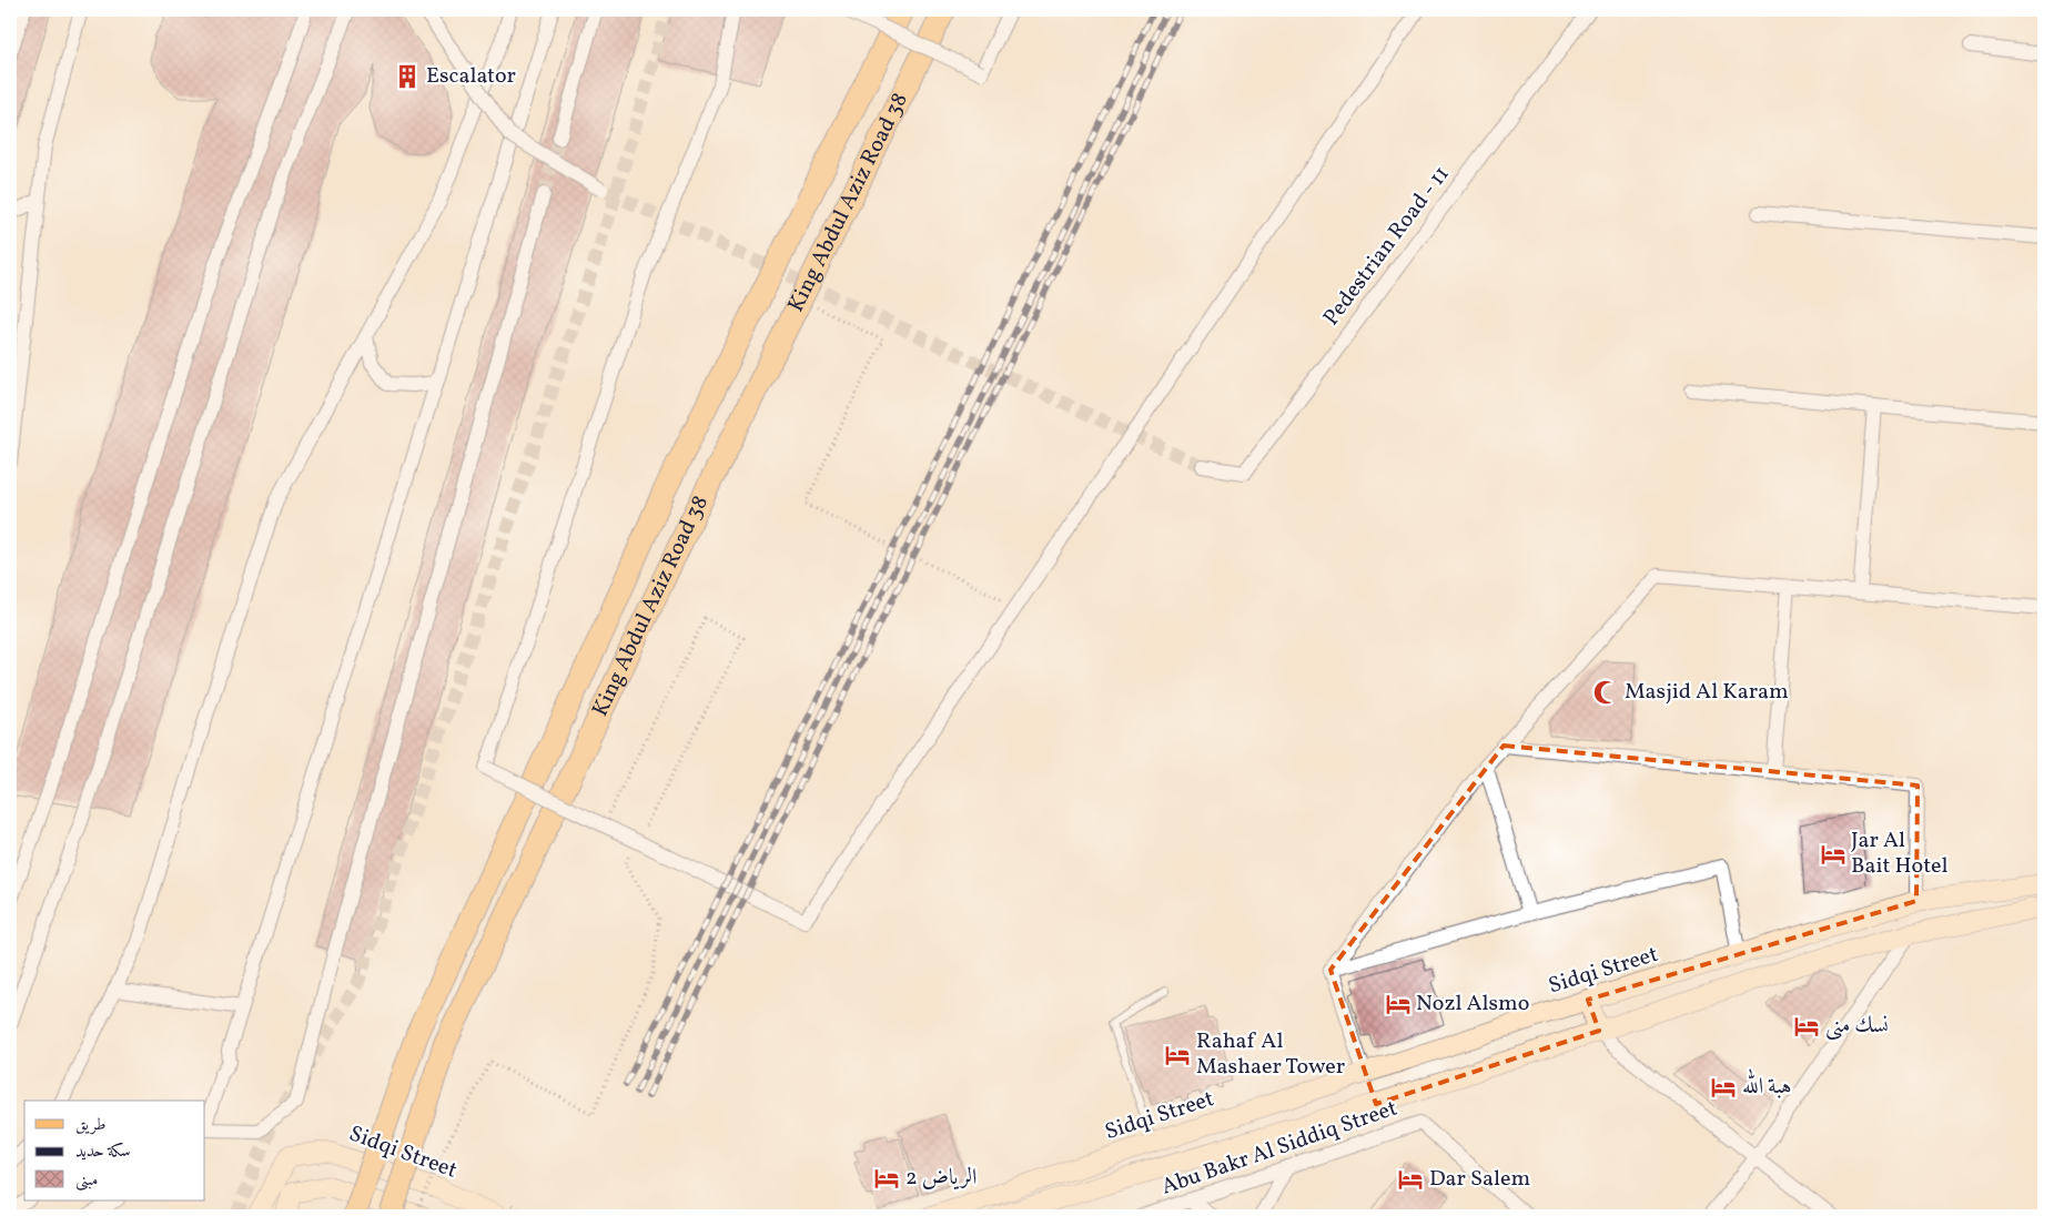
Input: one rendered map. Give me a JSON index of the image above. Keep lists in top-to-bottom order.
{
  "streets": {
    "main road": ["King Abdul Aziz Road 38"],
    "street": ["Pedestrian Road - 11", "Sidqi Street", "Abu Bakr Al Siddiq Street"]
  },
  "places": {
    "building": ["Escalator"],
    "mosque": ["Masjid Al Karam"],
    "hotel": [
      "Jar Al Bait Hotel",
      "Nozl Alsmo",
      "نسك منى",
      "Rahaf Al Mashaer Tower",
      "هبة الله",
      "الرياض 2",
      "Dar Salem"
    ]
  },
  "legend": ["طريق", "سكة حديد", "مبنى"]
}
